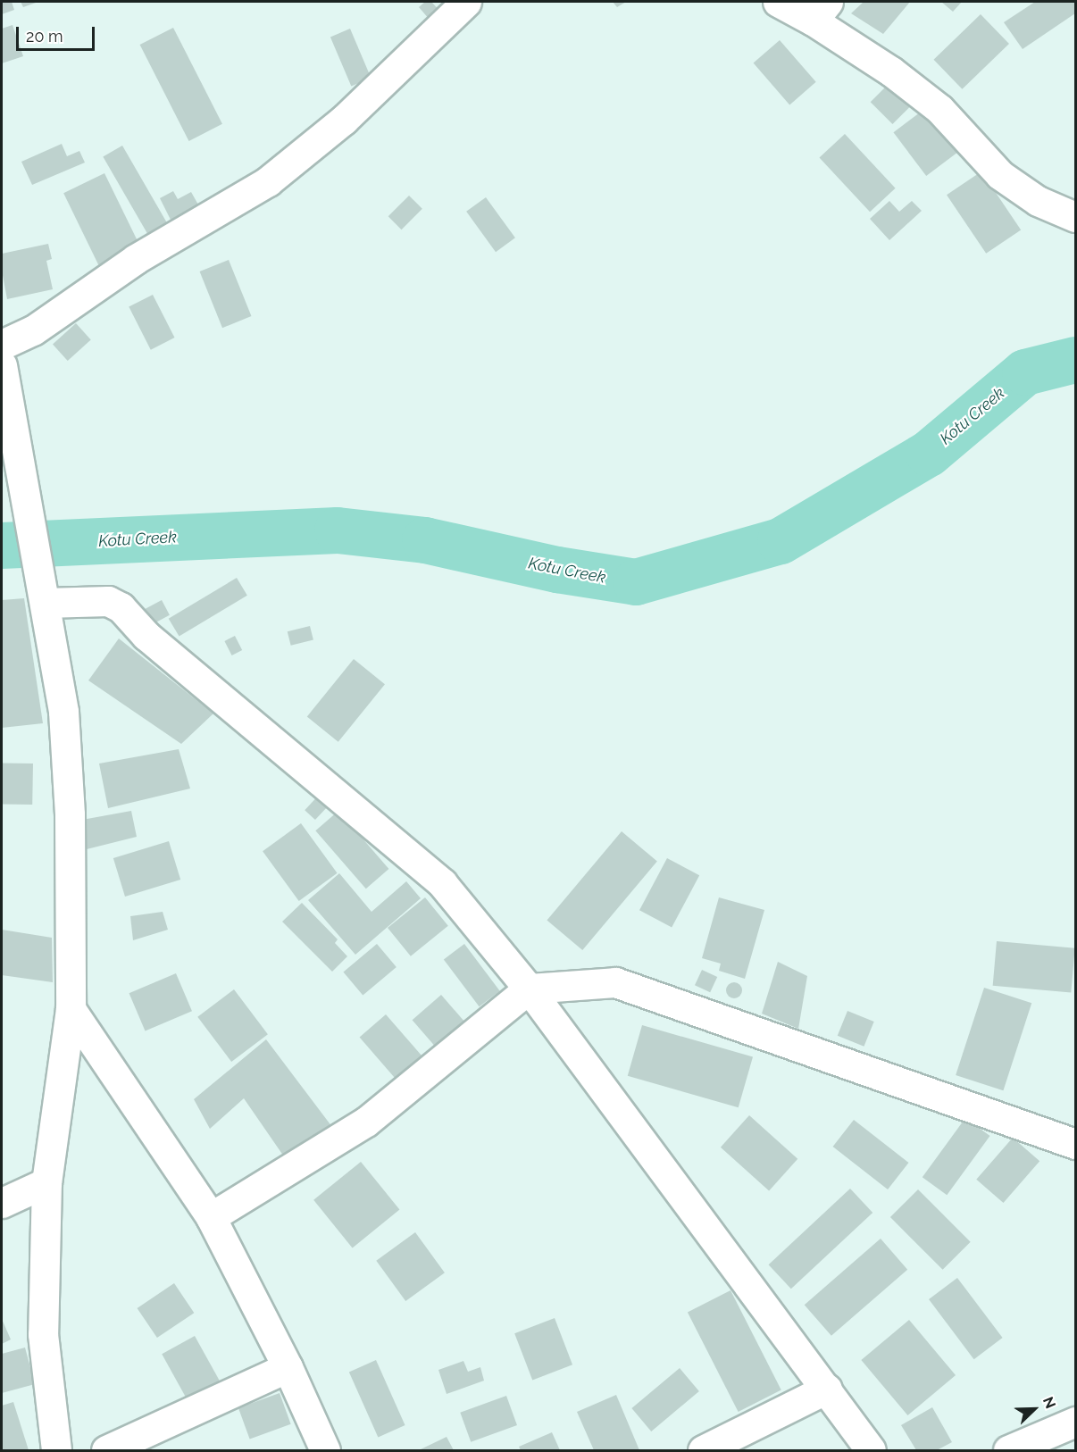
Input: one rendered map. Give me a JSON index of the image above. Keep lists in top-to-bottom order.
{
  "water": ["Kotu Creek"],
  "scale_bar": "20 m",
  "north": "top right"
}
